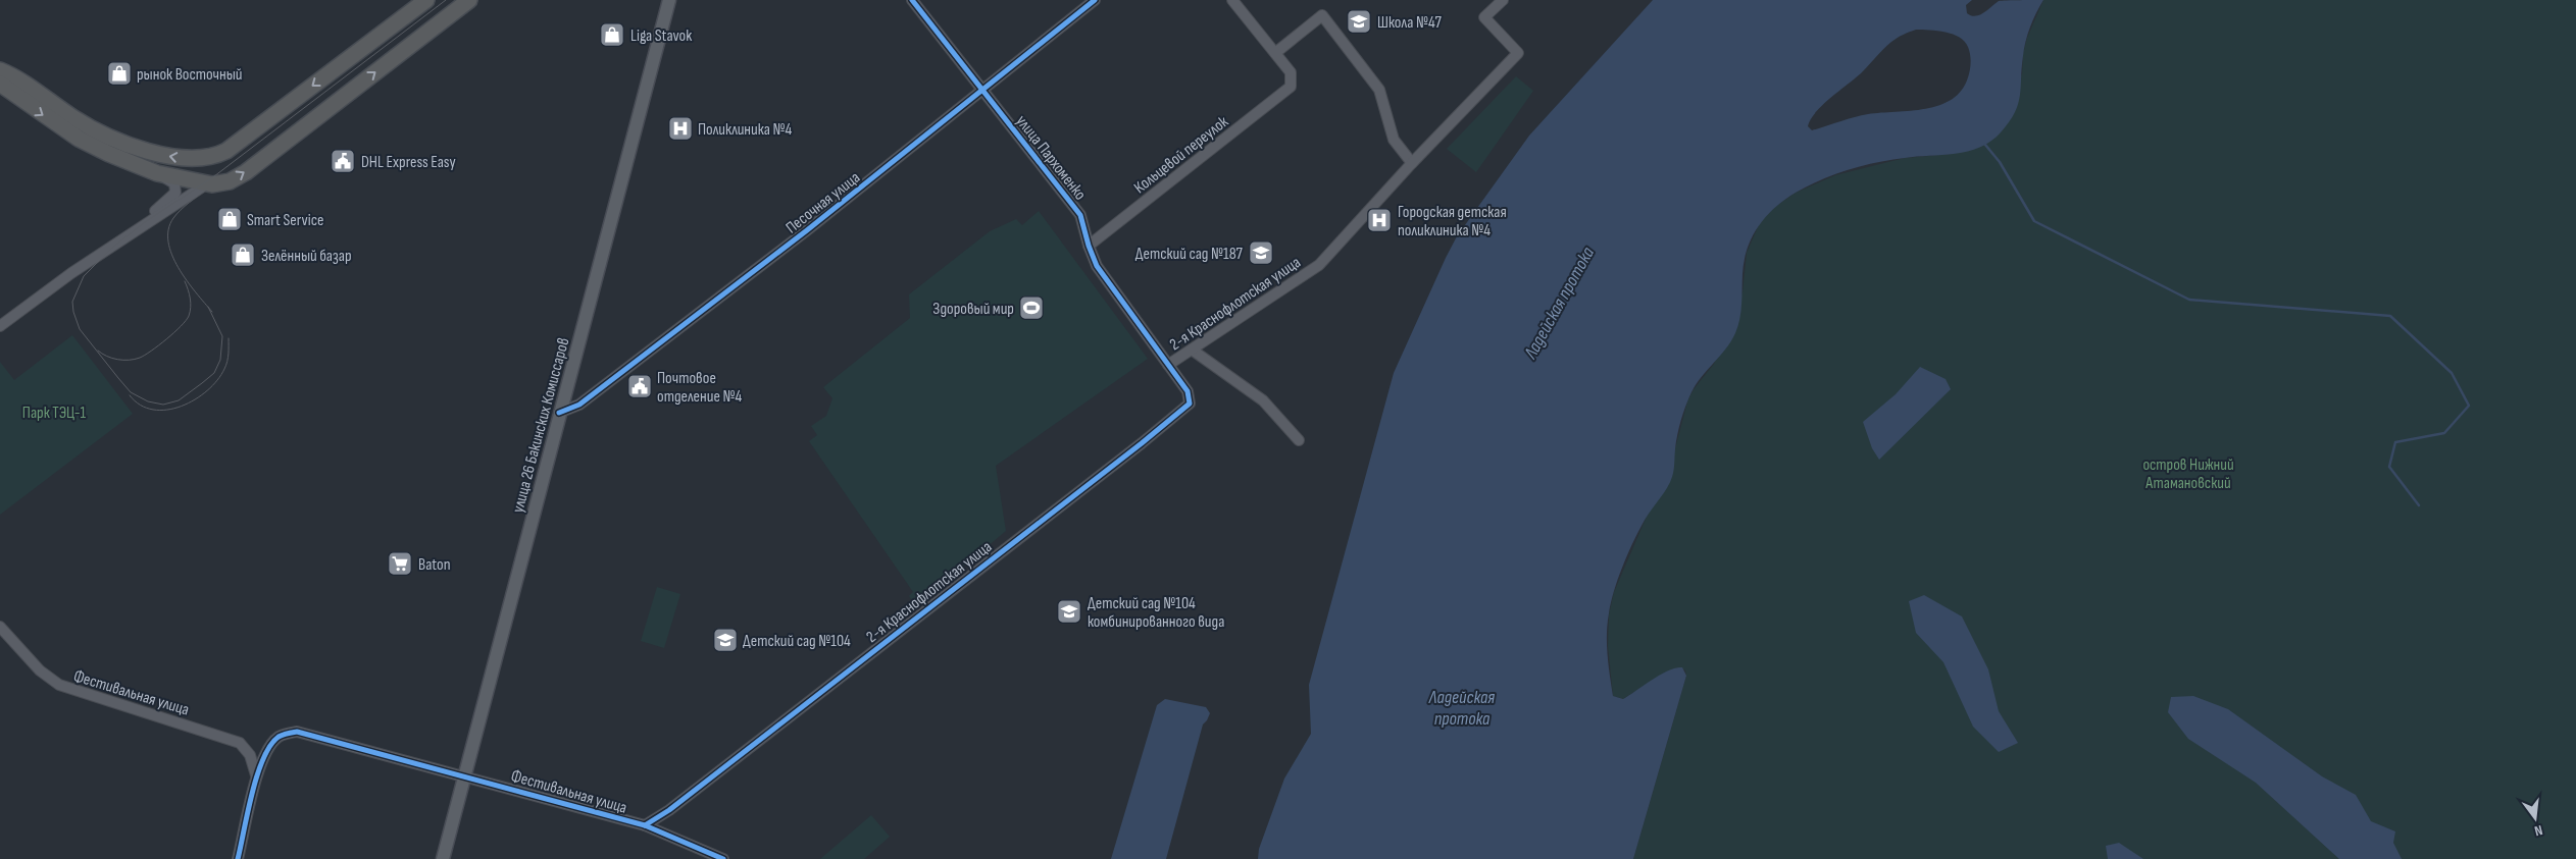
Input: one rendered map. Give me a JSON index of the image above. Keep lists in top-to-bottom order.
{
  "streets": {
    "main road": ["улица 26 Бакинских Комиссаров"],
    "street": [
      "Кольцевой переулок",
      "улица Пархоменко",
      "Песочная улица",
      "2-я Краснофлотская улица",
      "Фестивальная улица"
    ]
  },
  "crossings": [
    ["Кольцевой переулок", "улица Пархоменко"],
    ["улица Пархоменко", "Песочная улица"],
    ["улица Пархоменко", "2-я Краснофлотская улица"],
    ["Песочная улица", "улица 26 Бакинских Комиссаров"],
    ["2-я Краснофлотская улица", "Фестивальная улица"],
    ["улица 26 Бакинских Комиссаров", "Фестивальная улица"]
  ],
  "water": ["Ладейская протока"],
  "parks": ["Парк ТЭЦ-1", "остров Нижний Атамановский"],
  "places": {
    "school or university": [
      "Школа №47",
      "Детский сад №187",
      "Детский сад №104 комбинированного вида",
      "Детский сад №104"
    ],
    "shop": [
      "Liga Stavok",
      "рынок Восточный",
      "Smart Service",
      "Зелённый базар"
    ],
    "hospital": ["Поликлиника №4", "Городская детская поликлиника №4"],
    "public building": ["DHL Express Easy", "Почтовое отделение №4"],
    "sports": ["Здоровый мир"],
    "supermarket": ["Baton"]
  },
  "north": "bottom"
}
